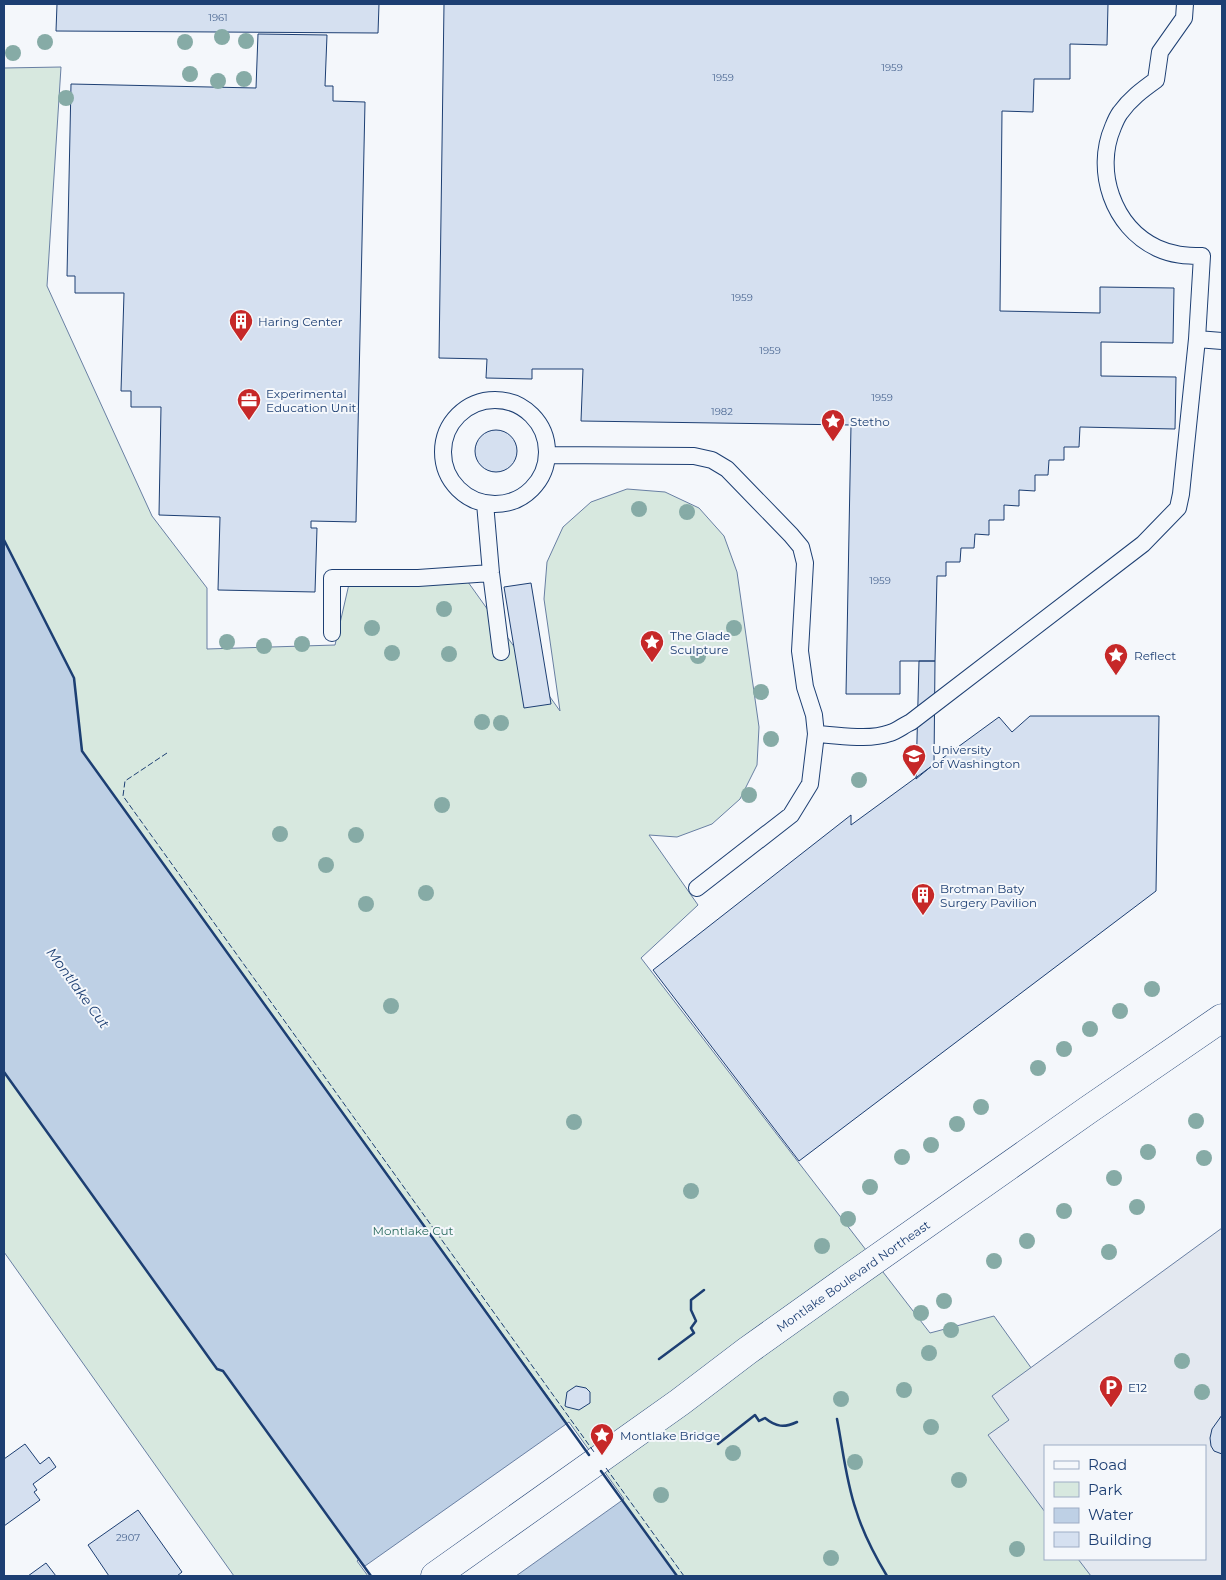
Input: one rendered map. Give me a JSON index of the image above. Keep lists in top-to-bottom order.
{
  "streets": {
    "main road": ["Montlake Boulevard Northeast"]
  },
  "water": ["Montlake Cut"],
  "parks": ["Montlake Cut"],
  "places": {
    "building": ["Haring Center", "Brotman Baty Surgery Pavilion"],
    "office": ["Experimental Education Unit"],
    "place": [
      "Stetho",
      "The Glade Sculpture",
      "Reflect",
      "Montlake Bridge"
    ],
    "school or university": ["University of Washington"],
    "parking": ["E12"]
  },
  "house_numbers": [
    "1961",
    "1959",
    "1959",
    "1959",
    "1959",
    "1959",
    "1982",
    "1959",
    "2907"
  ],
  "legend": [
    "Road",
    "Park",
    "Water",
    "Building"
  ]
}
